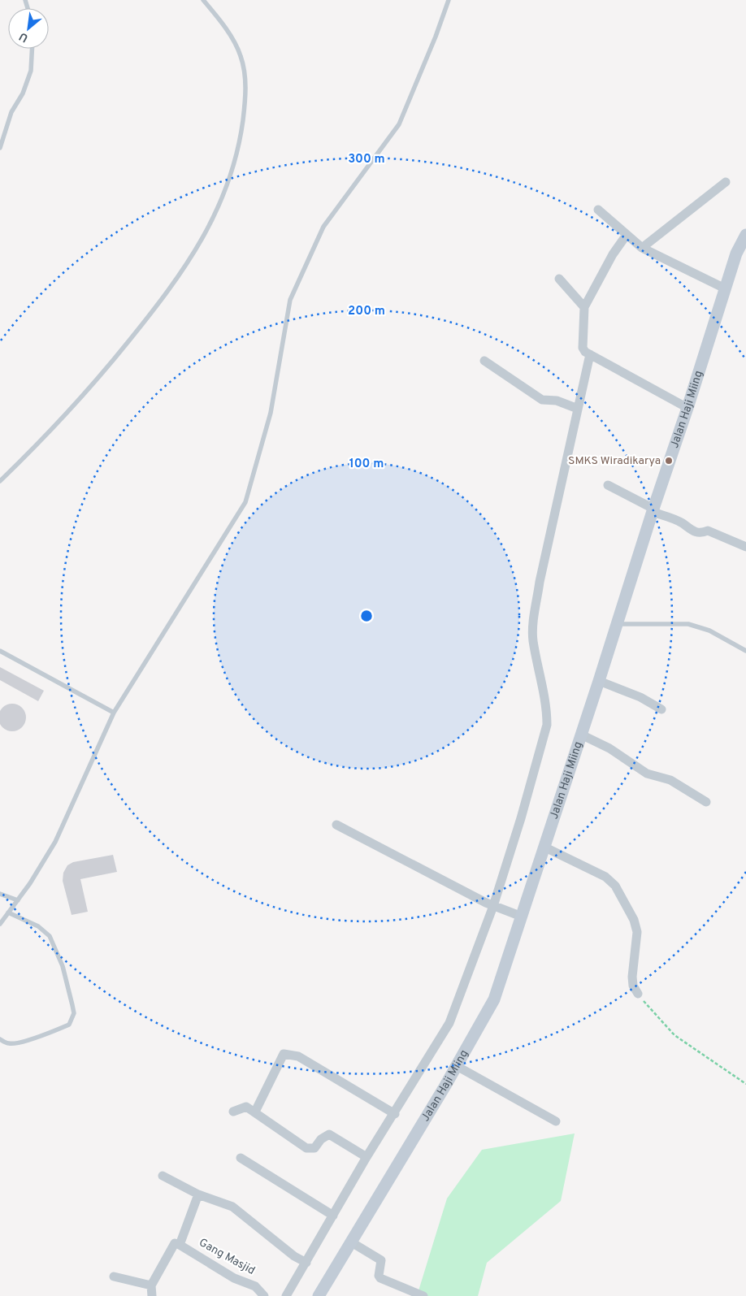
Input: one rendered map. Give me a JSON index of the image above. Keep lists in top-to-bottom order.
{
  "streets": {
    "main road": ["Jalan Haji Miing"],
    "street": ["Gang Masjid"]
  },
  "places": ["SMKS Wiradikarya"],
  "north": "bottom left",
  "rings": ["300 m", "200 m", "100 m"]
}
